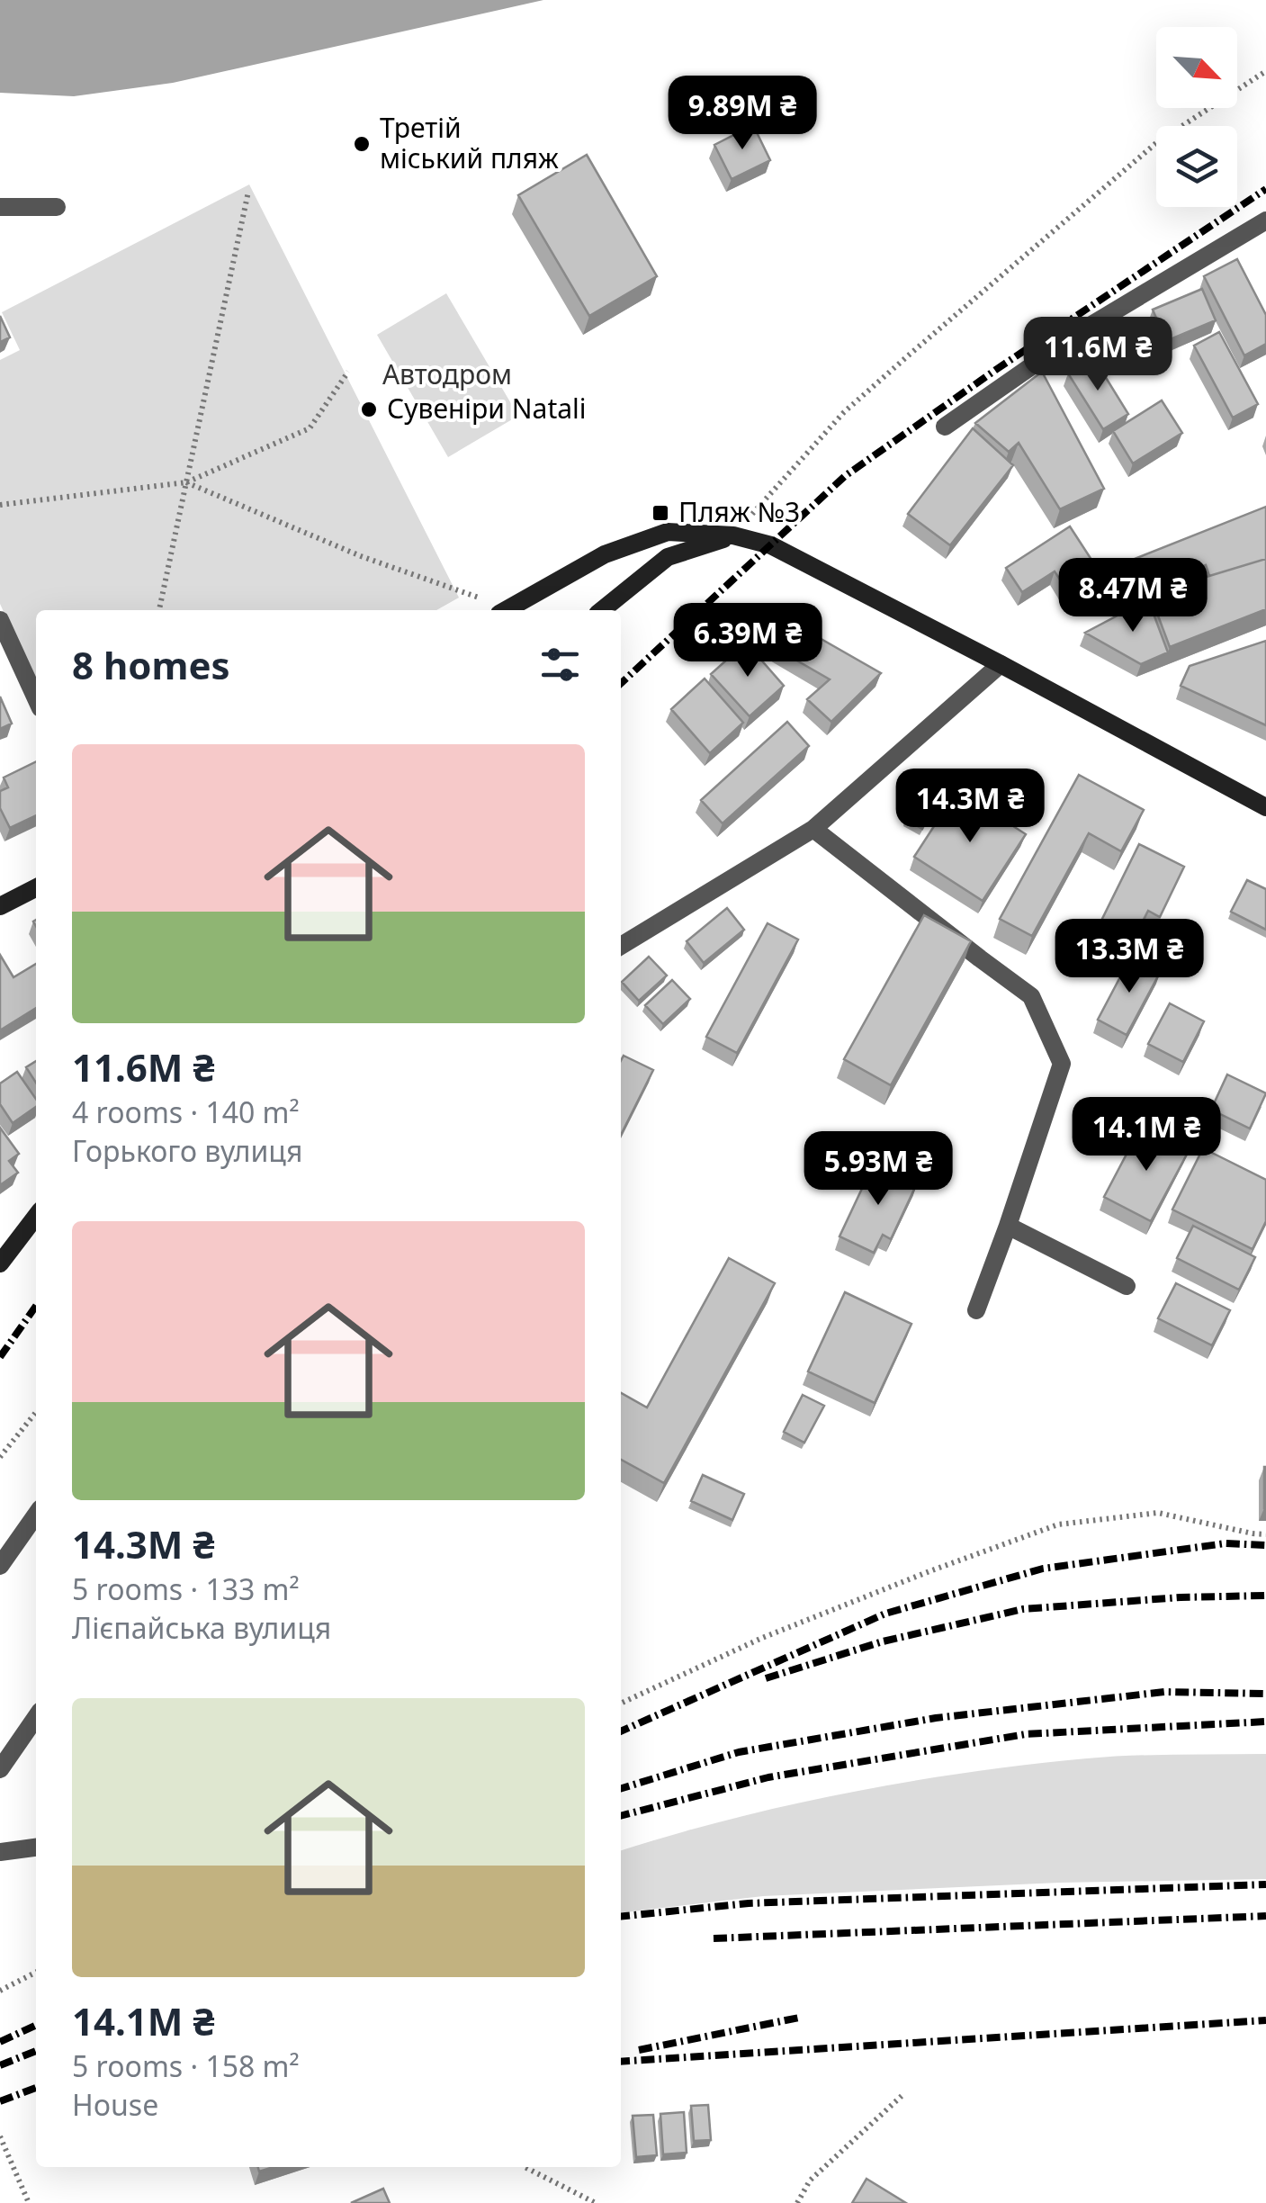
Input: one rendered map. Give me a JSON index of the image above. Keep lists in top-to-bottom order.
{
  "parks": ["Автодром"],
  "places": {
    "other": ["Третій міський пляж", "Сувеніри Natali"],
    "transit": ["Пляж №3"]
  },
  "north": "bottom right",
  "page": {
    "price": [
      "9.89M ₴",
      "11.6M ₴",
      "8.47M ₴",
      "6.39M ₴",
      "14.3M ₴",
      "13.3M ₴",
      "14.1M ₴",
      "5.93M ₴"
    ],
    "heading": "8 homes",
    "list": [
      {
        "name": "11.6M ₴",
        "note": "4 rooms · 140 m² · Горького вулиця"
      },
      {
        "name": "14.3M ₴",
        "note": "5 rooms · 133 m² · Лієпайська вулиця"
      },
      {
        "name": "14.1M ₴",
        "note": "5 rooms · 158 m² · House"
      }
    ]
  }
}
